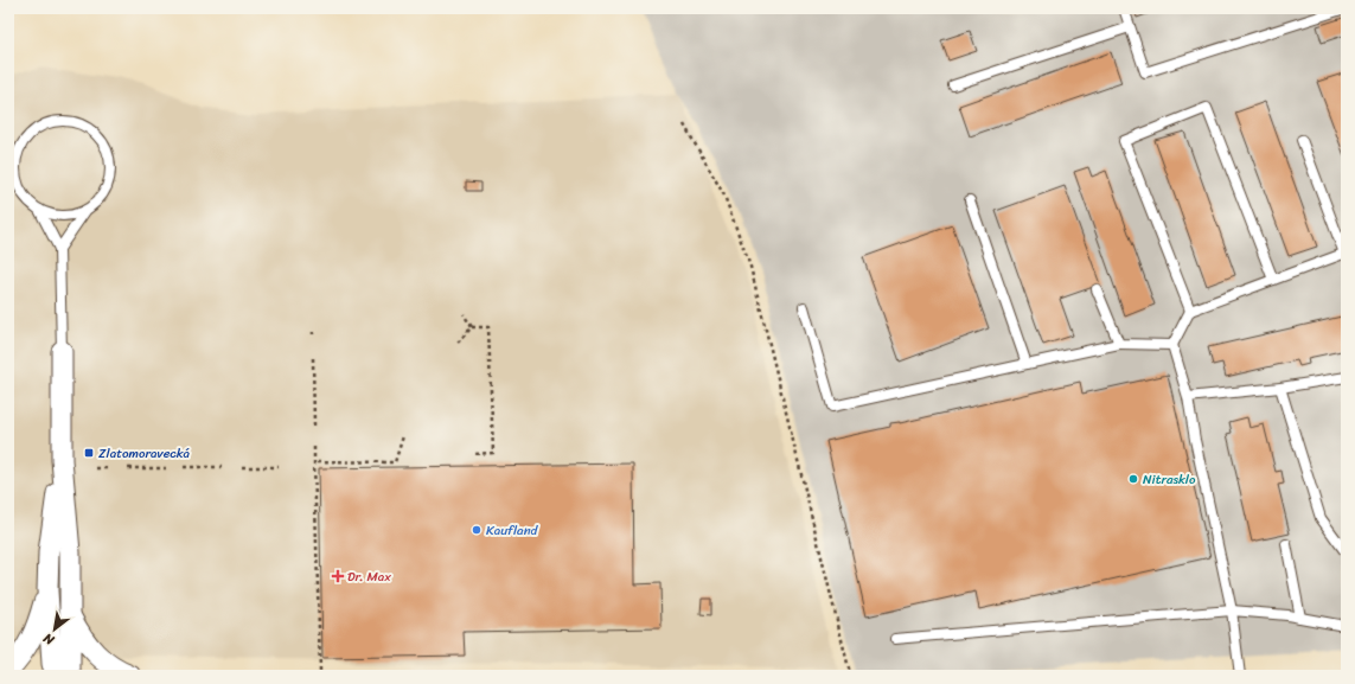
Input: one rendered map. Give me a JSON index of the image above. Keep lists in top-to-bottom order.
{
  "places": {
    "transit": ["Zlatomoravecká"],
    "other": ["Nitrasklo", "Kaufland"],
    "health": ["Dr. Max"]
  },
  "north": "bottom left"
}
